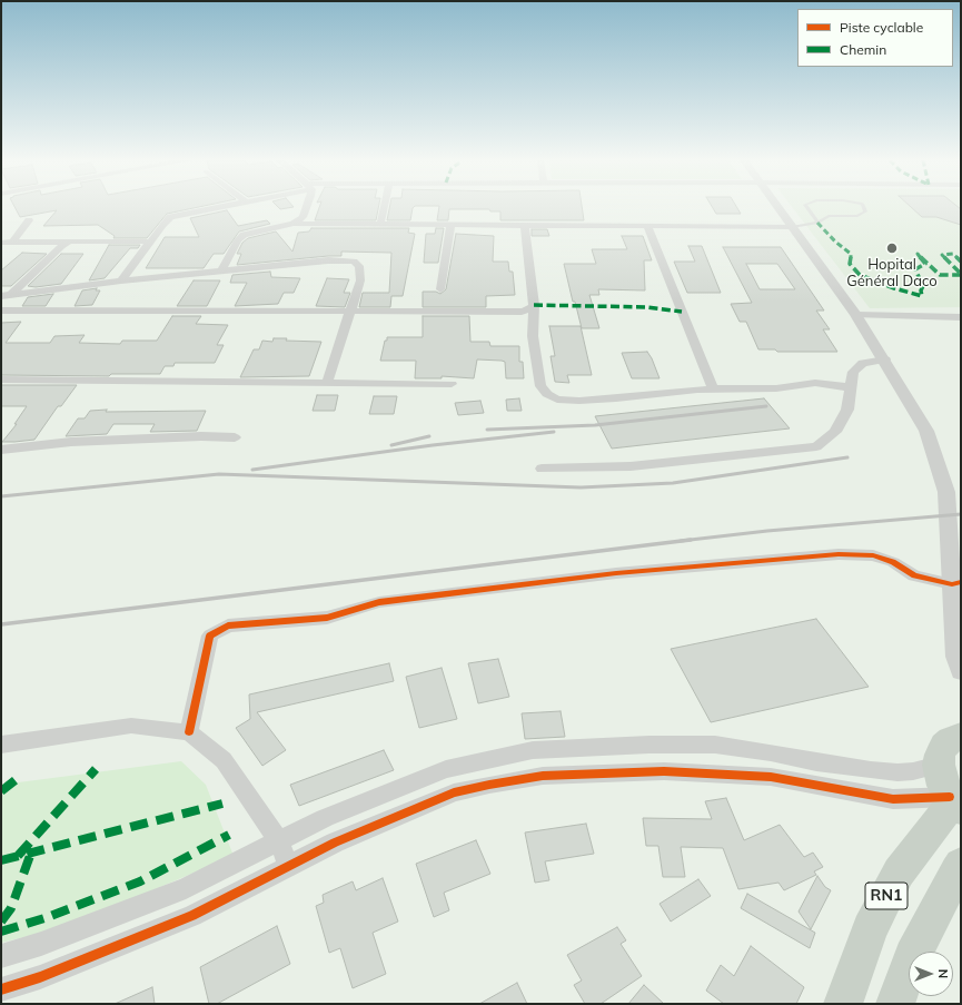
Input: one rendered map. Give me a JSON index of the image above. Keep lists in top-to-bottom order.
{
  "streets": {
    "highway": ["RN1"]
  },
  "places": ["Hopital Général Daco"],
  "legend": ["Piste cyclable", "Chemin"],
  "north": "right"
}
